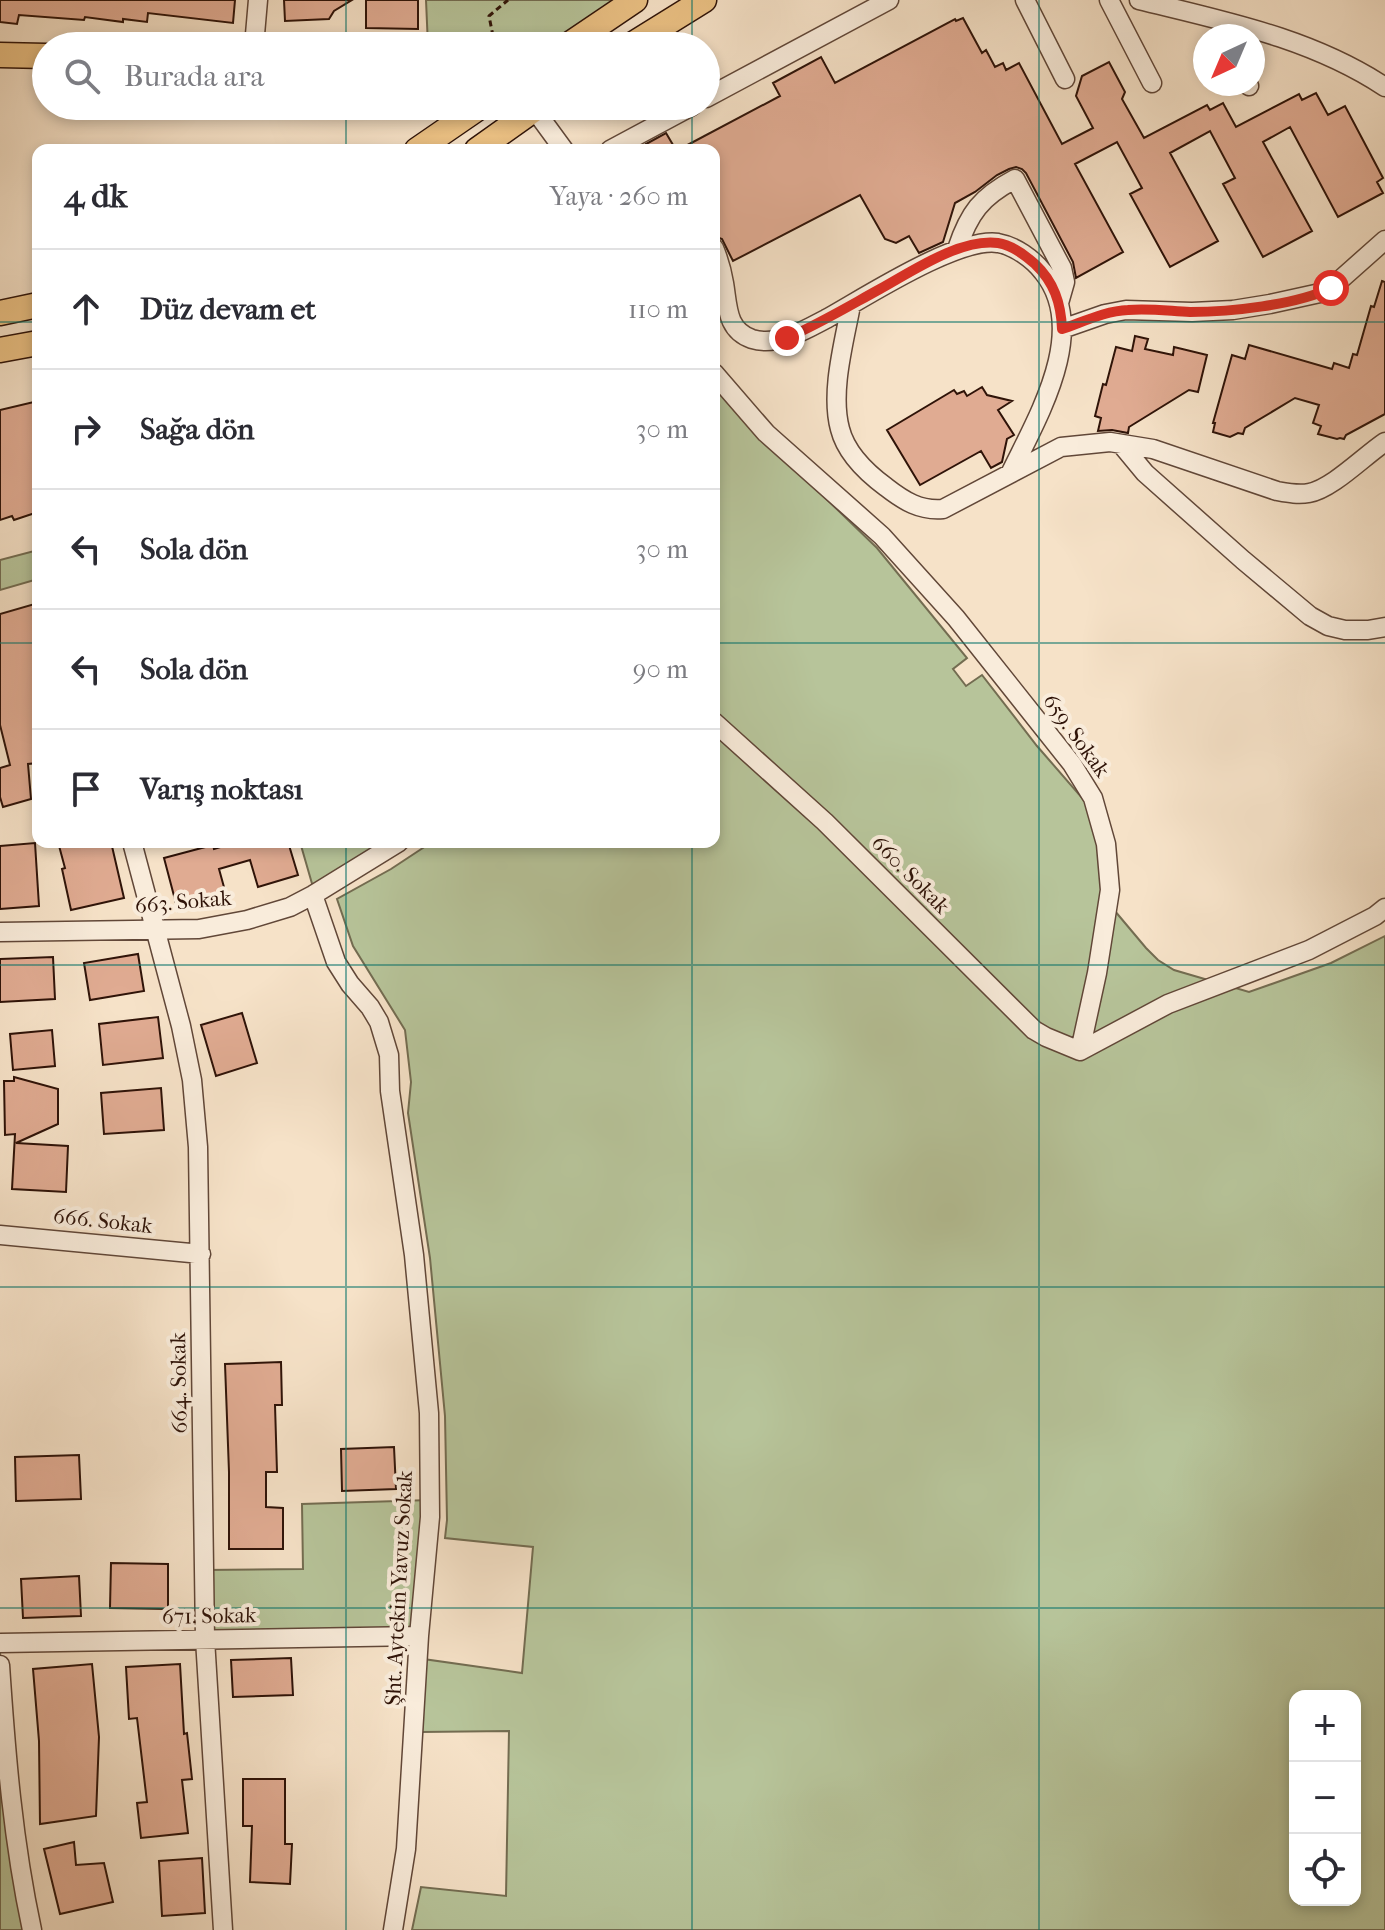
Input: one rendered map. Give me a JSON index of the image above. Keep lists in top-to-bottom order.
{
  "streets": {
    "street": [
      "659. Sokak",
      "660. Sokak",
      "663. Sokak",
      "666. Sokak",
      "664. Sokak",
      "Şht. Aytekin Yavuz Sokak",
      "671. Sokak"
    ]
  },
  "crossings": [
    ["659. Sokak", "660. Sokak"],
    ["663. Sokak", "664. Sokak"],
    ["663. Sokak", "Şht. Aytekin Yavuz Sokak"],
    ["666. Sokak", "664. Sokak"],
    ["664. Sokak", "671. Sokak"],
    ["Şht. Aytekin Yavuz Sokak", "671. Sokak"]
  ],
  "north": "bottom left",
  "page": {
    "search": "Burada ara",
    "heading": ["4 dk", "Yaya · 260 m"],
    "list": [
      ["Düz devam et", "110 m"],
      ["Sağa dön", "30 m"],
      ["Sola dön", "30 m"],
      ["Sola dön", "90 m"],
      "Varış noktası"
    ],
    "map_buttons": ["+", "−"]
  }
}
